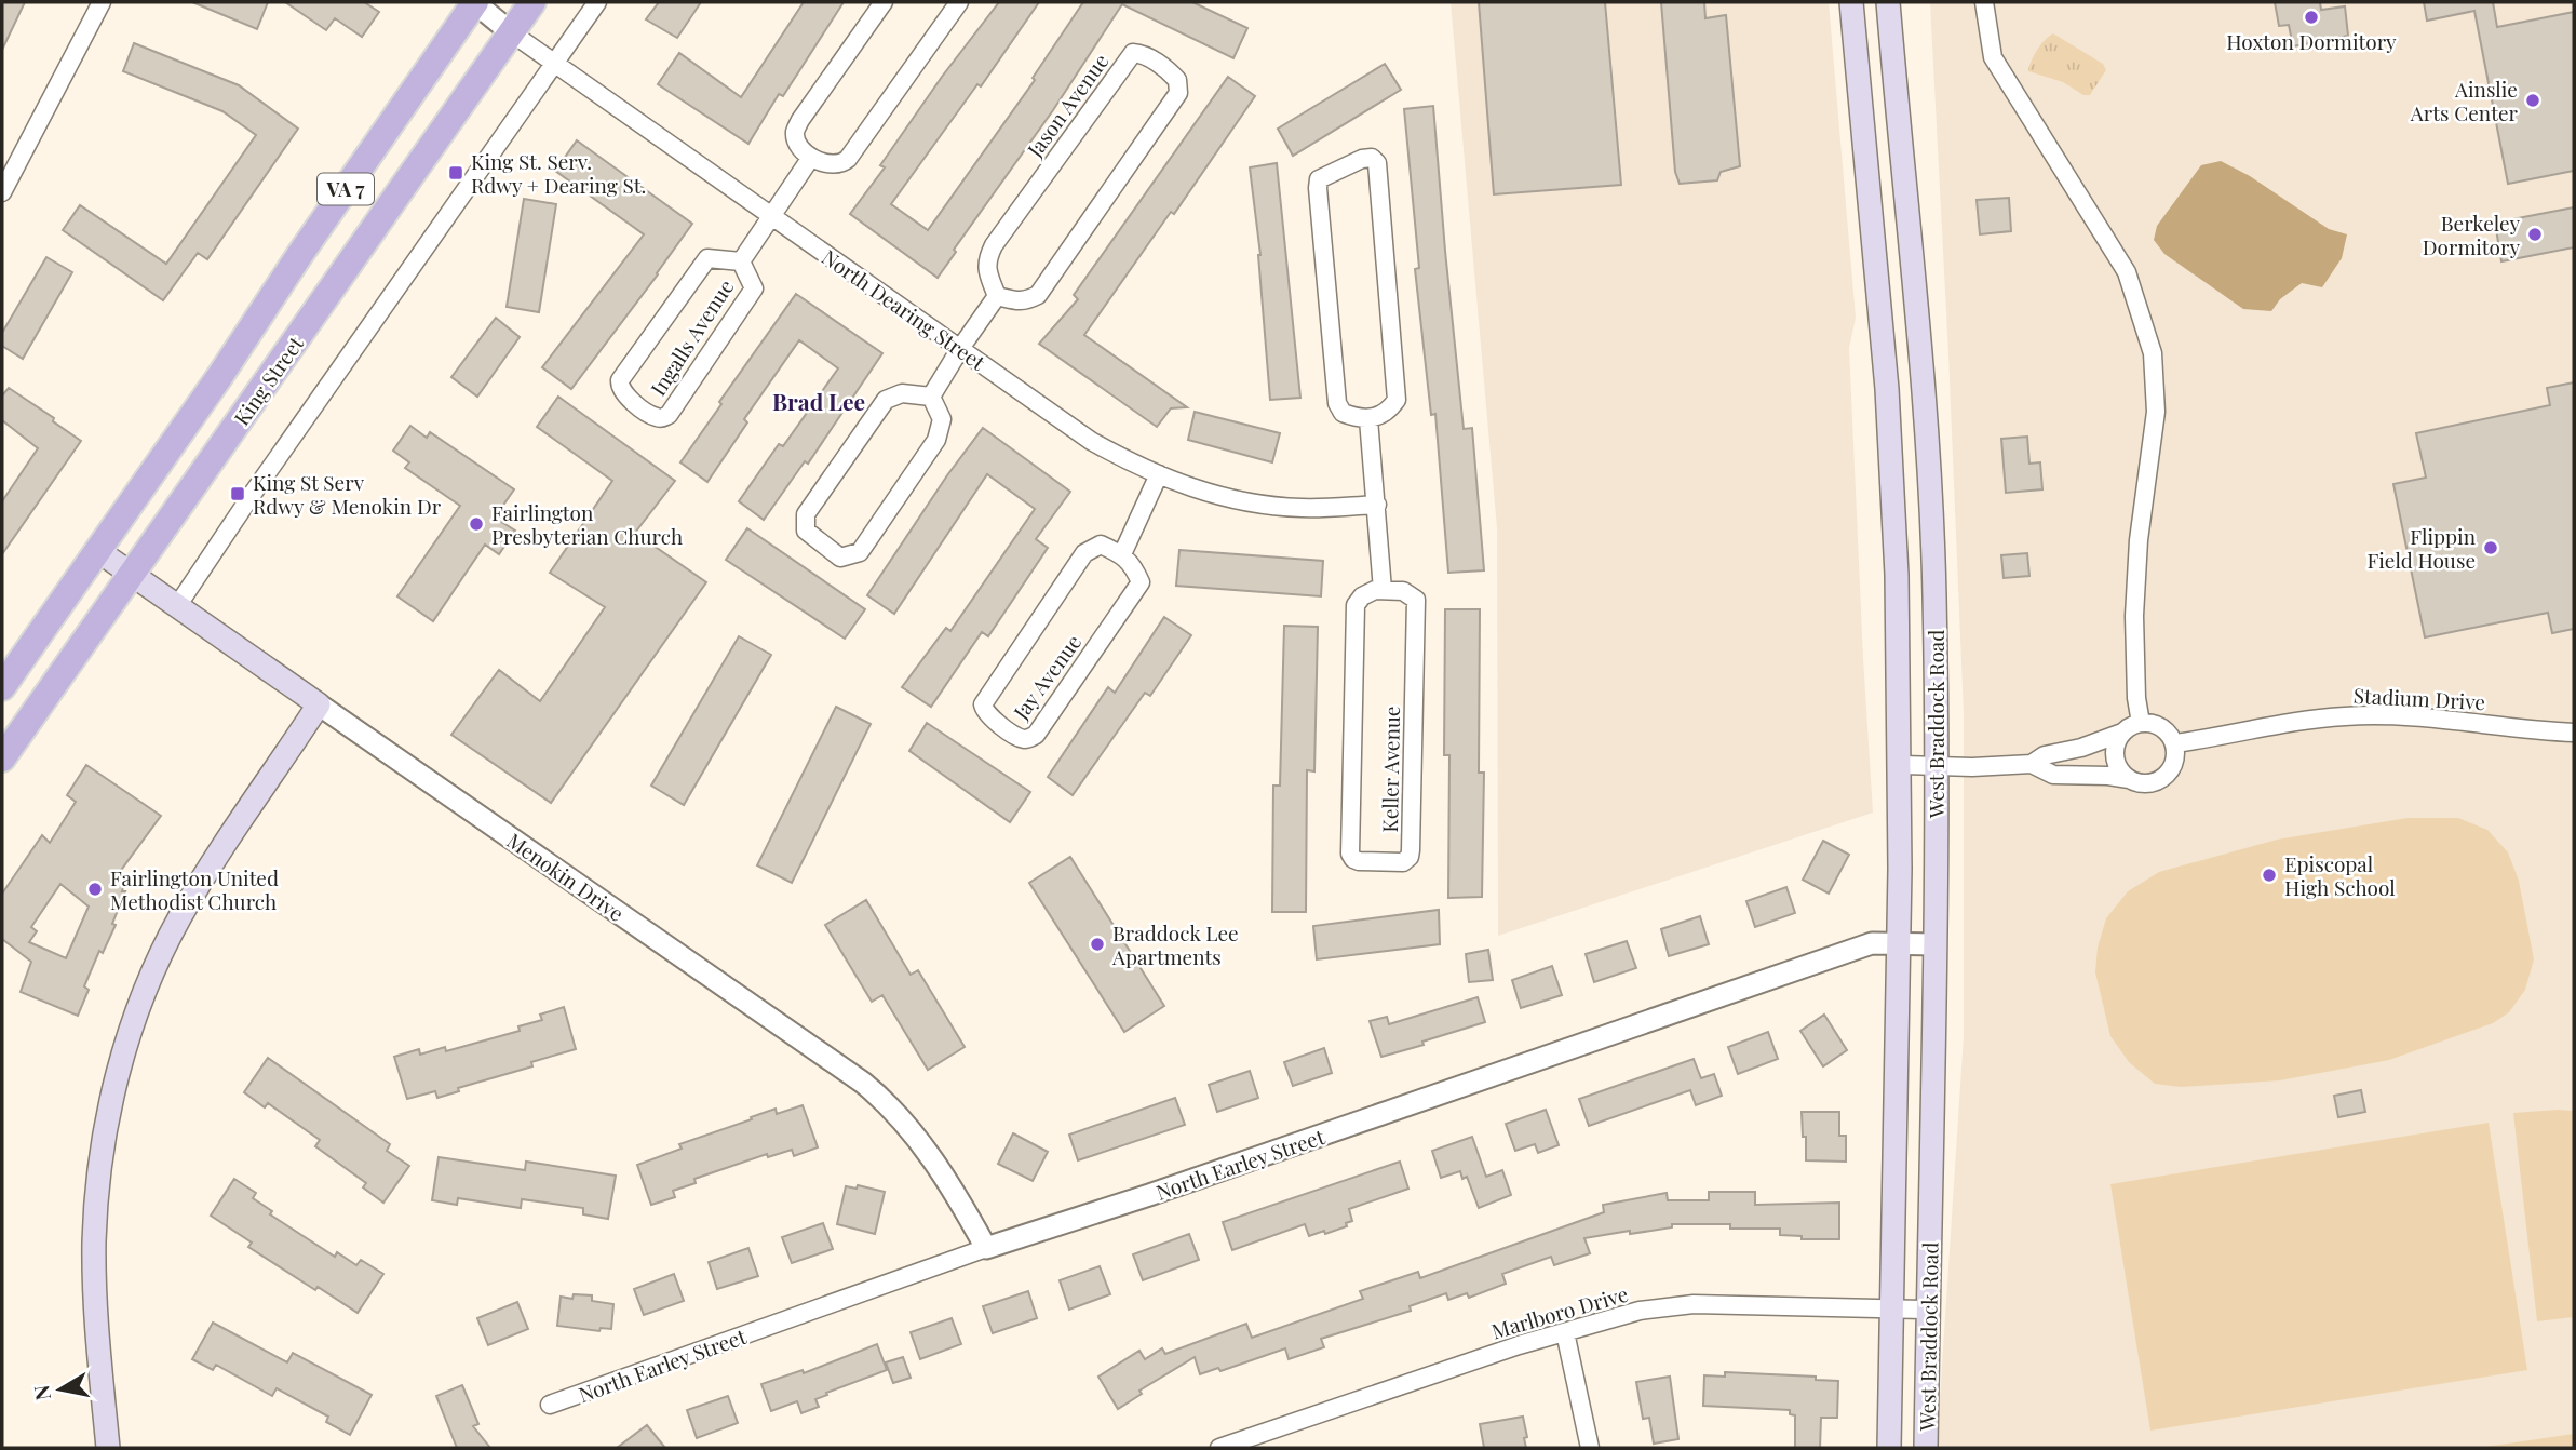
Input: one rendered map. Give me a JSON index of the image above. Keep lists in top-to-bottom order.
{
  "streets": {
    "main road": [
      "VA 7",
      "King Street",
      "West Braddock Road",
      "Menokin Drive"
    ],
    "street": [
      "Jason Avenue",
      "North Dearing Street",
      "Ingalls Avenue",
      "Jay Avenue",
      "Stadium Drive",
      "Keller Avenue",
      "North Earley Street",
      "Marlboro Drive"
    ]
  },
  "crossings": [
    ["North Dearing Street", "Ingalls Avenue"],
    ["North Dearing Street", "King Street"],
    ["King Street", "Menokin Drive"],
    ["West Braddock Road", "North Earley Street"],
    ["West Braddock Road", "Marlboro Drive"],
    ["Menokin Drive", "North Earley Street"]
  ],
  "districts": ["Brad Lee"],
  "places": {
    "other": [
      "Hoxton Dormitory",
      "Ainslie Arts Center",
      "Berkeley Dormitory",
      "Fairlington Presbyterian Church",
      "Flippin Field House",
      "Episcopal High School",
      "Fairlington United Methodist Church",
      "Braddock Lee Apartments"
    ],
    "transit": ["King St. Serv. Rdwy + Dearing St.", "King St Serv Rdwy & Menokin Dr"]
  },
  "north": "left"
}
